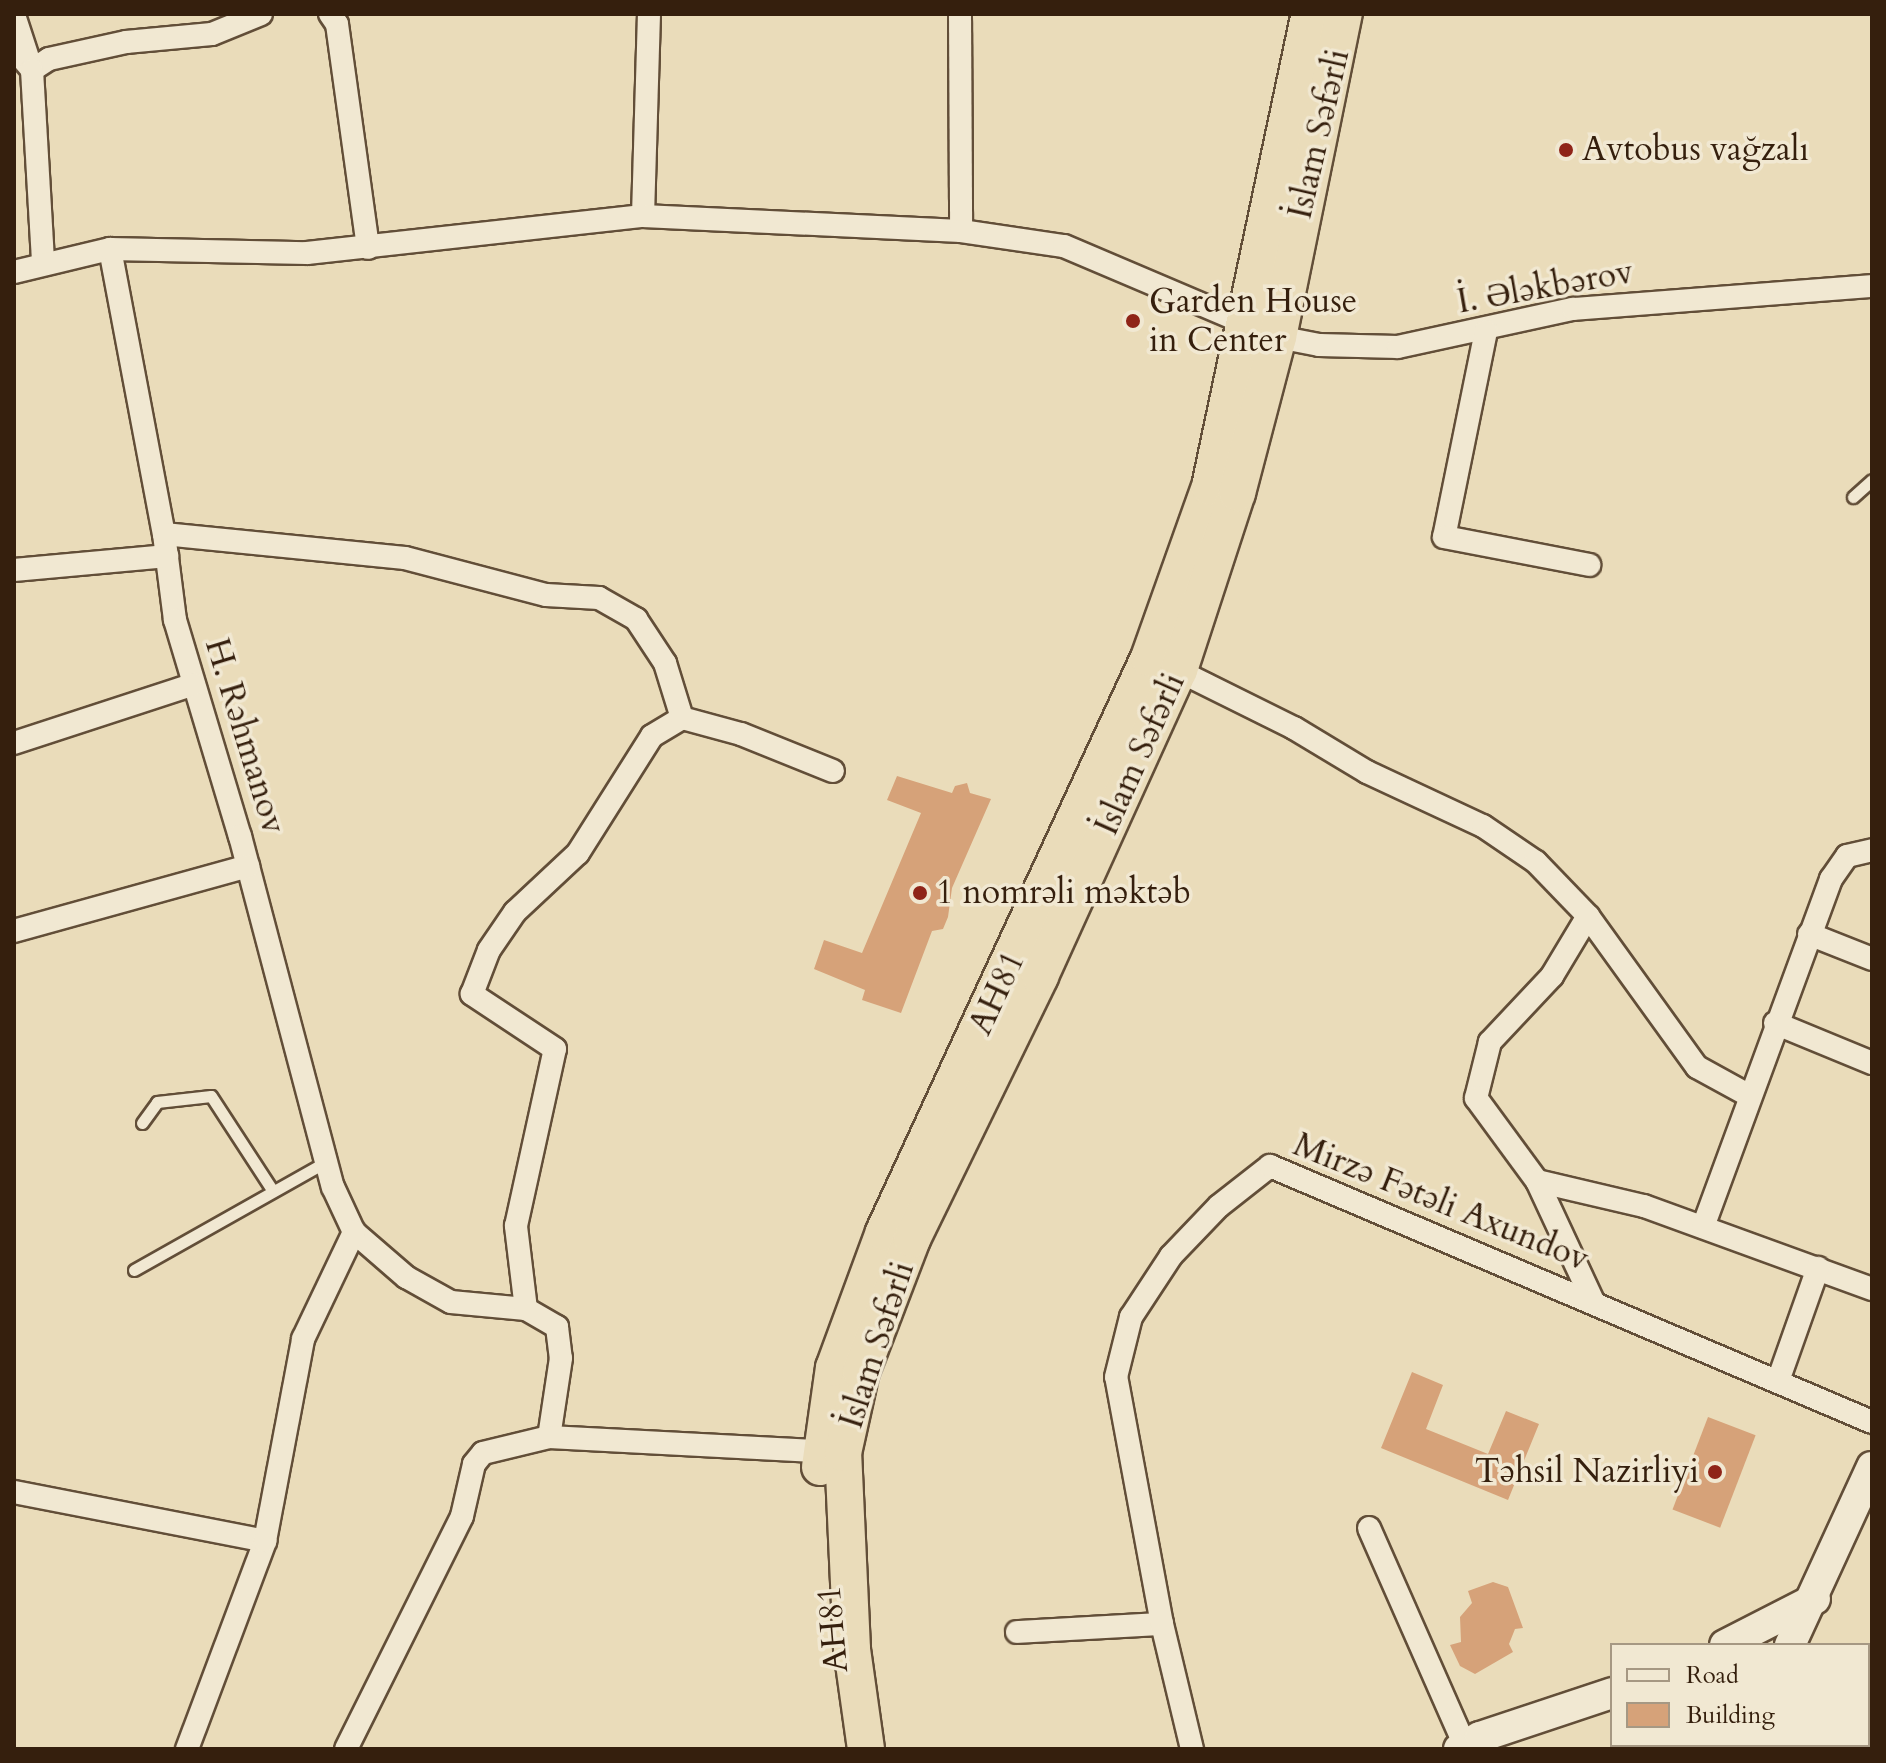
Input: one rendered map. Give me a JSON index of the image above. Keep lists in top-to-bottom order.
{
  "streets": {
    "highway": ["İslam Səfərli", "AH81"],
    "street": ["İ. Ələkbərov", "H. Rəhmanov", "Mirzə Fətəli Axundov"]
  },
  "crossings": [
    ["İslam Səfərli", "İ. Ələkbərov"],
    ["İslam Səfərli", "AH81"],
    ["İ. Ələkbərov", "H. Rəhmanov"],
    ["İ. Ələkbərov", "AH81"]
  ],
  "places": [
    "Avtobus vağzalı",
    "Garden House in Center",
    "1 nomrəli məktəb",
    "Təhsil Nazirliyi"
  ],
  "legend": ["Road", "Building"]
}
